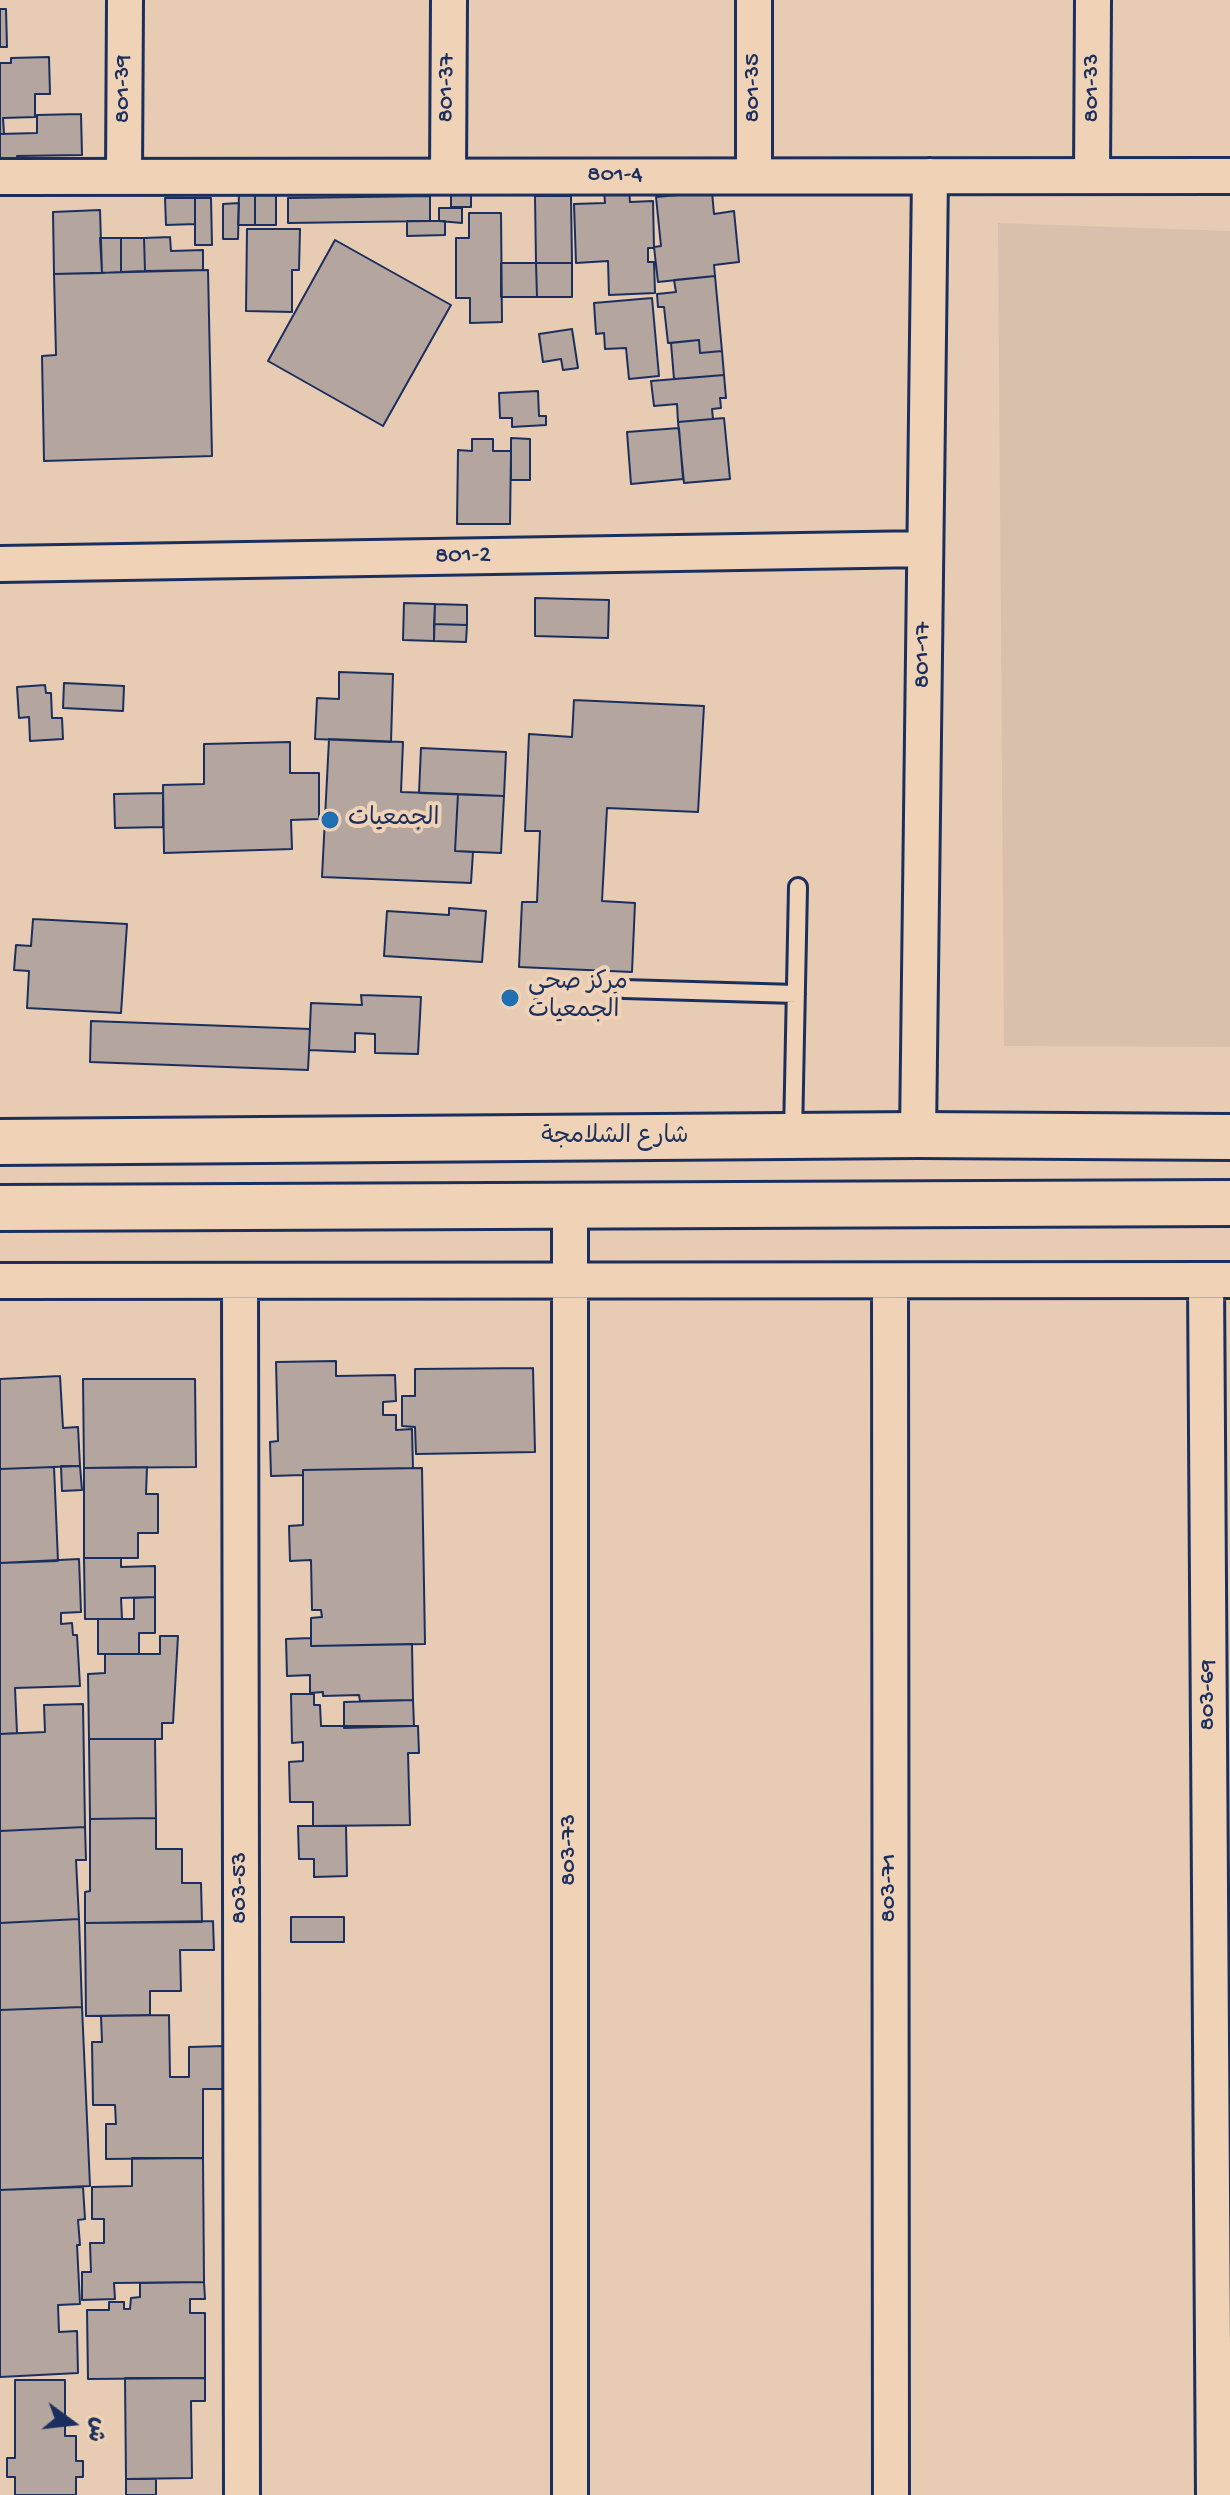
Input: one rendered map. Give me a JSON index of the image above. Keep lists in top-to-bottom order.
{
  "streets": {
    "street": [
      "801-37",
      "801-35",
      "801-33",
      "801-39",
      "801-4",
      "801-2",
      "801-17",
      "شارع الشلامجة",
      "803-69",
      "803-73",
      "803-53",
      "803-71"
    ]
  },
  "crossings": [
    ["801-37", "801-4"],
    ["801-35", "801-4"],
    ["801-33", "801-4"],
    ["801-39", "801-4"],
    ["801-4", "801-17"],
    ["801-2", "801-17"],
    ["801-17", "شارع الشلامجة"]
  ],
  "places": ["الجمعيات", "مركز صحي الجمعيات"],
  "north": "right"
}
